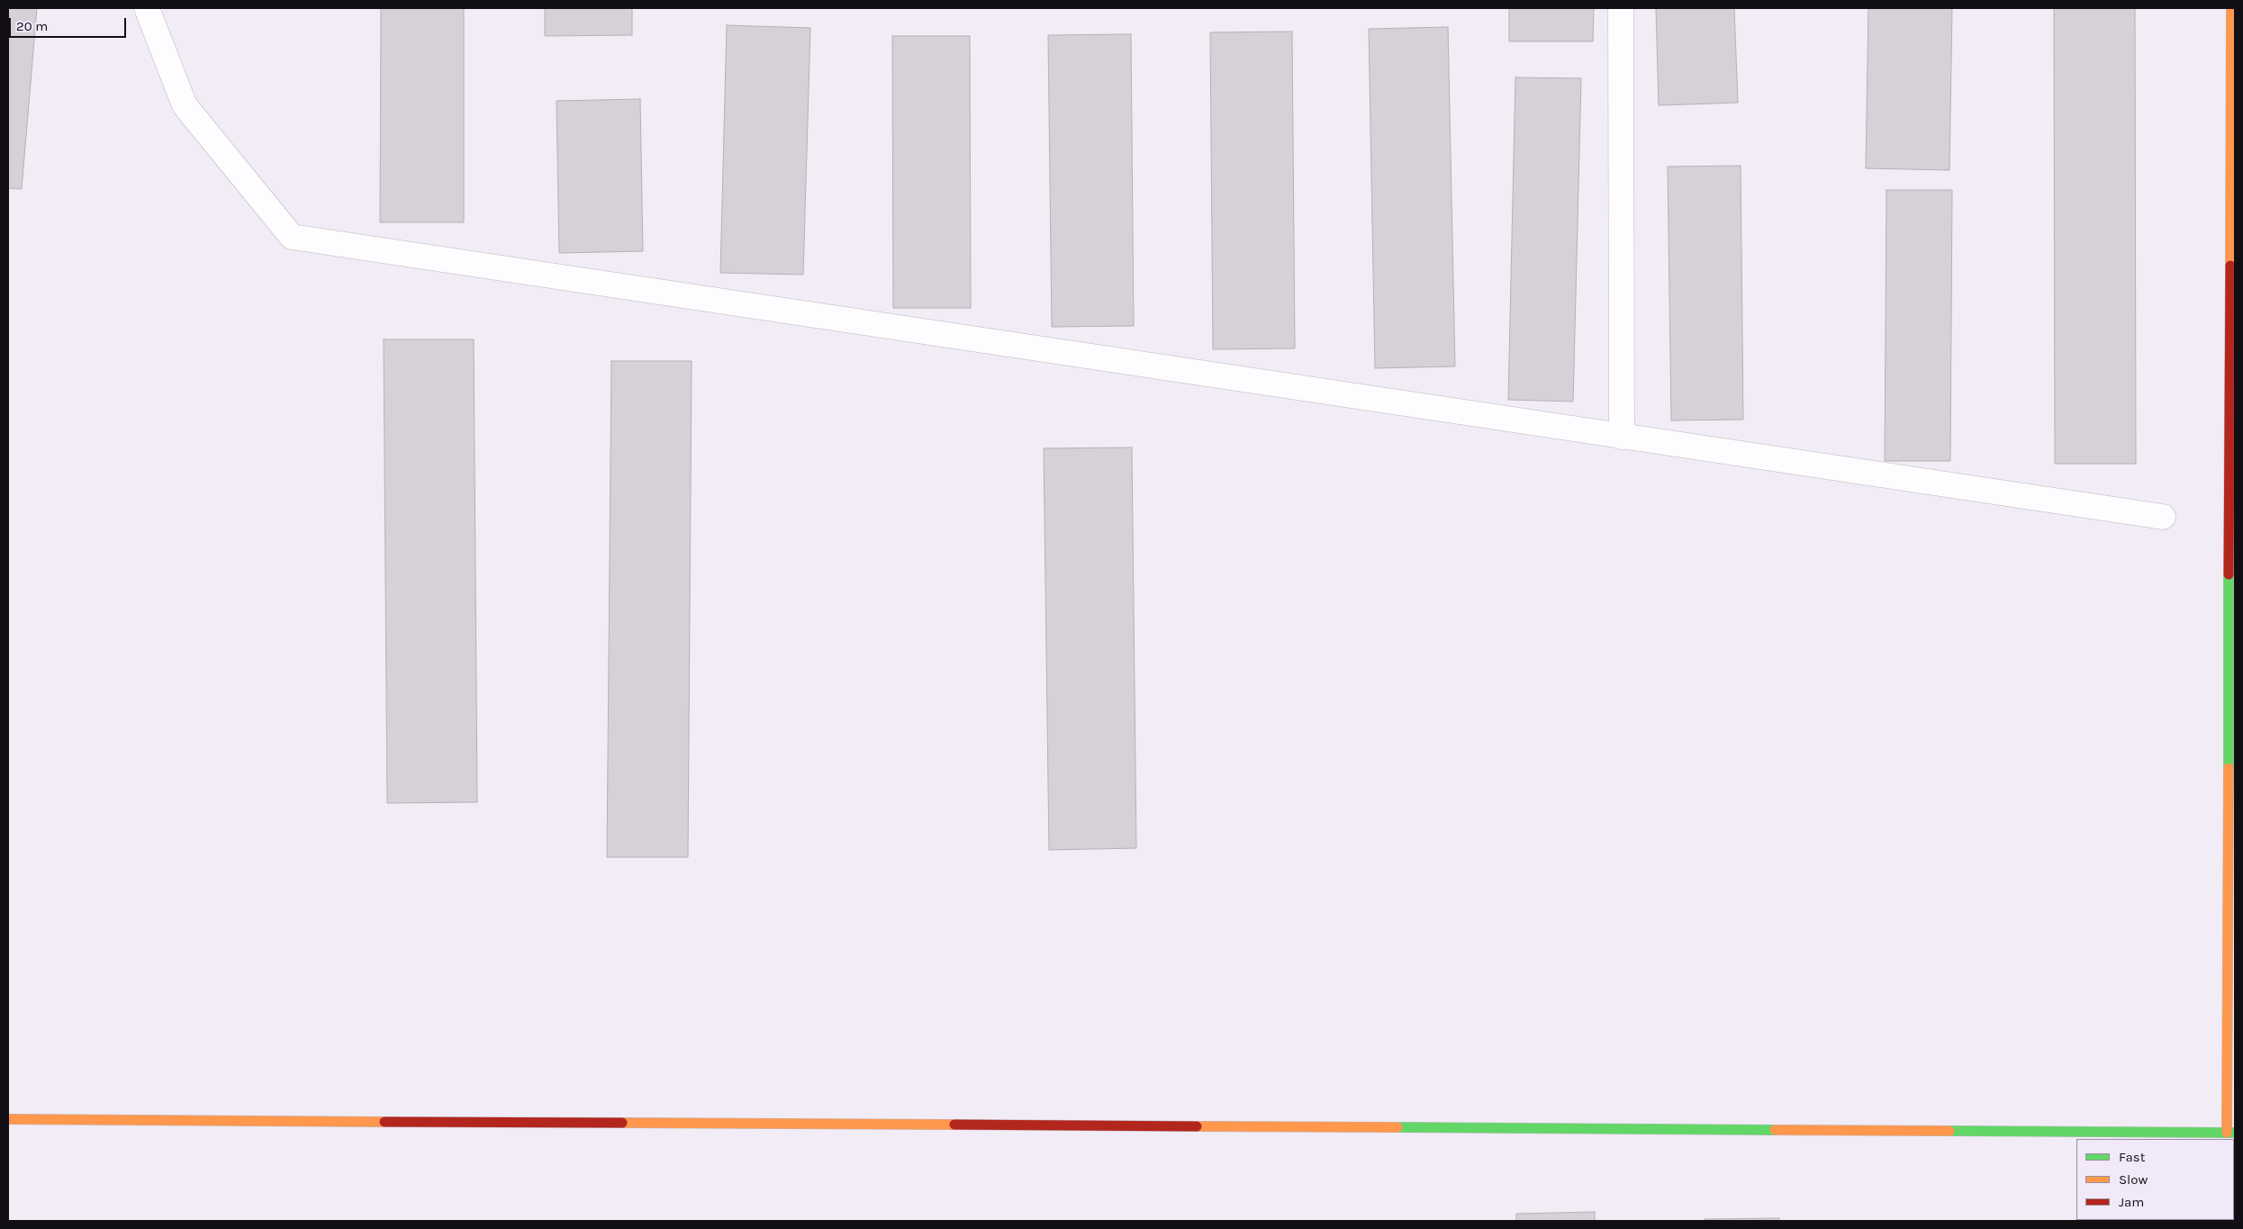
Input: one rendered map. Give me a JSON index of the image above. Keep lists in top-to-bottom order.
{
  "legend": ["Fast", "Slow", "Jam"],
  "scale_bar": "20 m"
}
